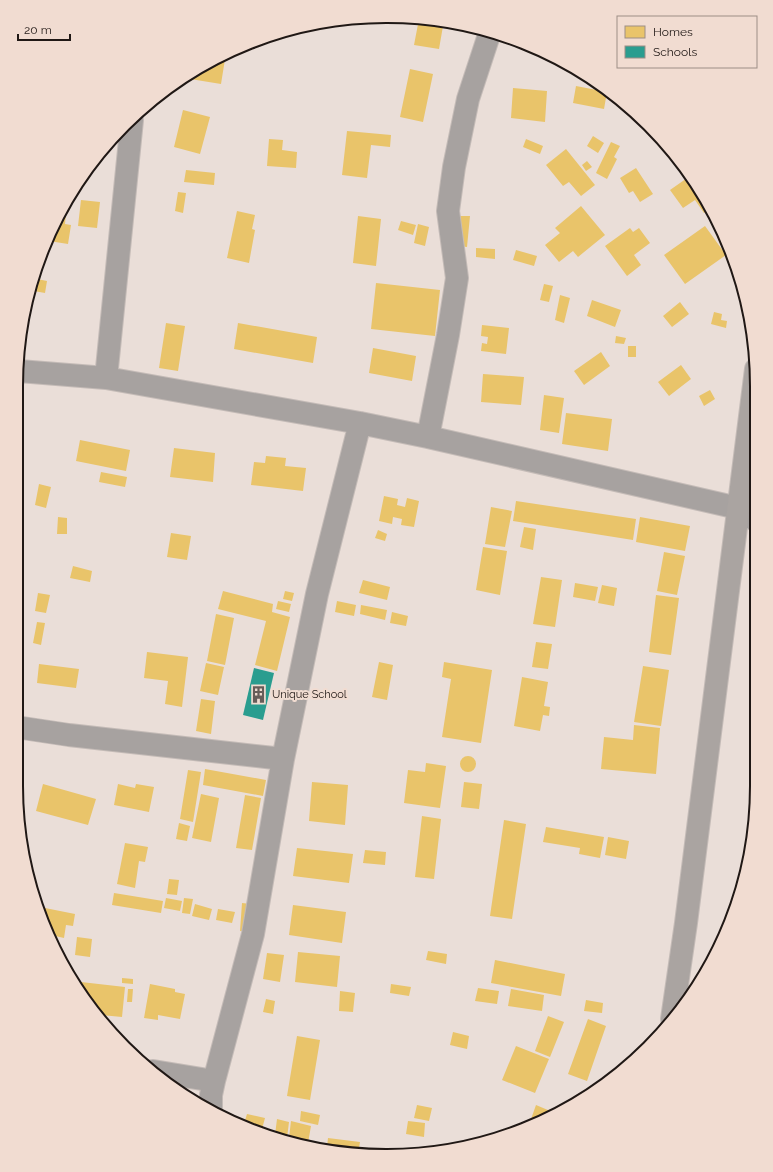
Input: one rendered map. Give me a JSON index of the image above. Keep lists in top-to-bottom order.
{
  "places": {
    "building": ["Unique School"]
  },
  "legend": ["Homes", "Schools"],
  "scale_bar": "20 m"
}
